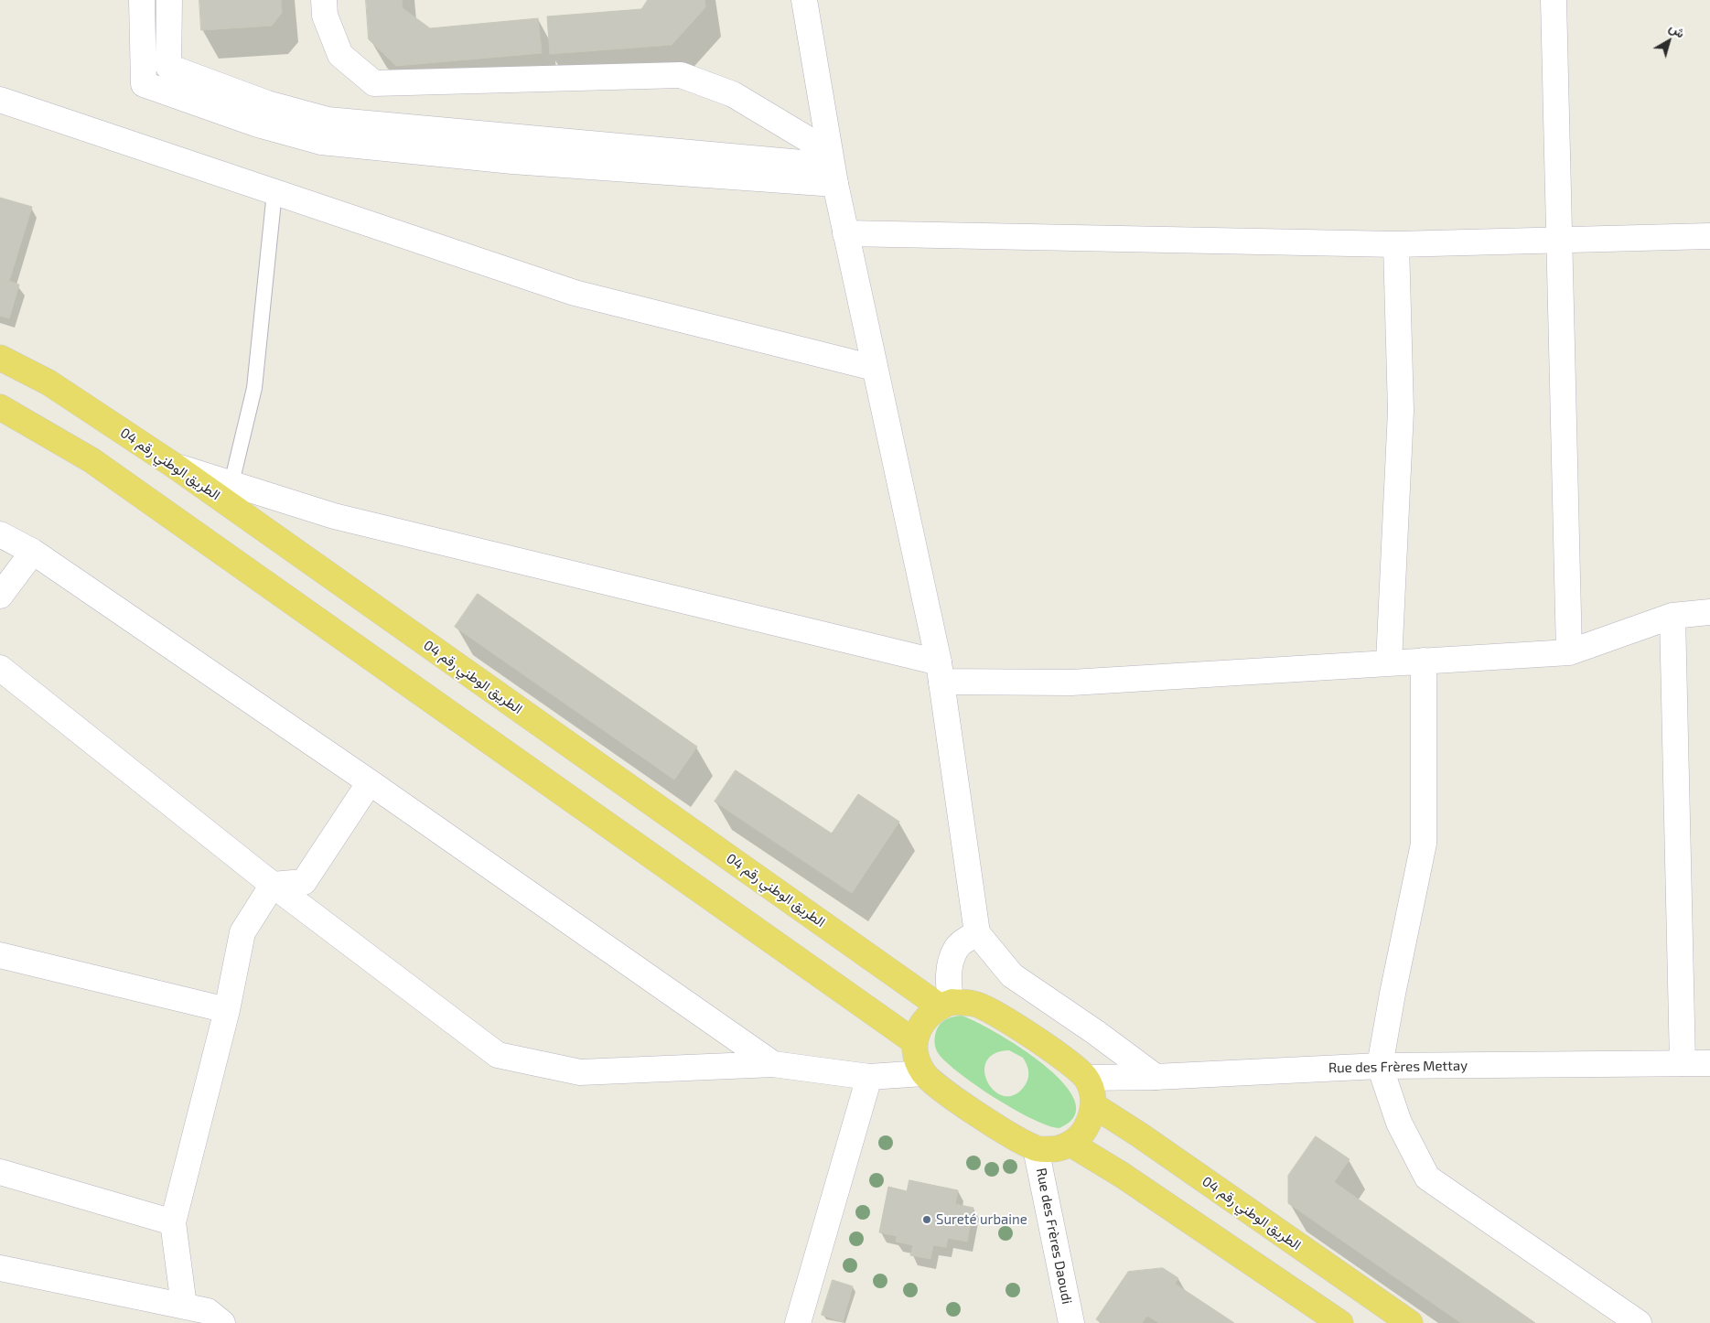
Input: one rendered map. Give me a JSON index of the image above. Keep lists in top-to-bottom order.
{
  "streets": {
    "highway": ["الطريق الوطني رقم 04"],
    "street": ["Rue des Frères Mettay", "Rue des Frères Daoudi"]
  },
  "places": ["Sureté urbaine"],
  "north": "top right"
}
